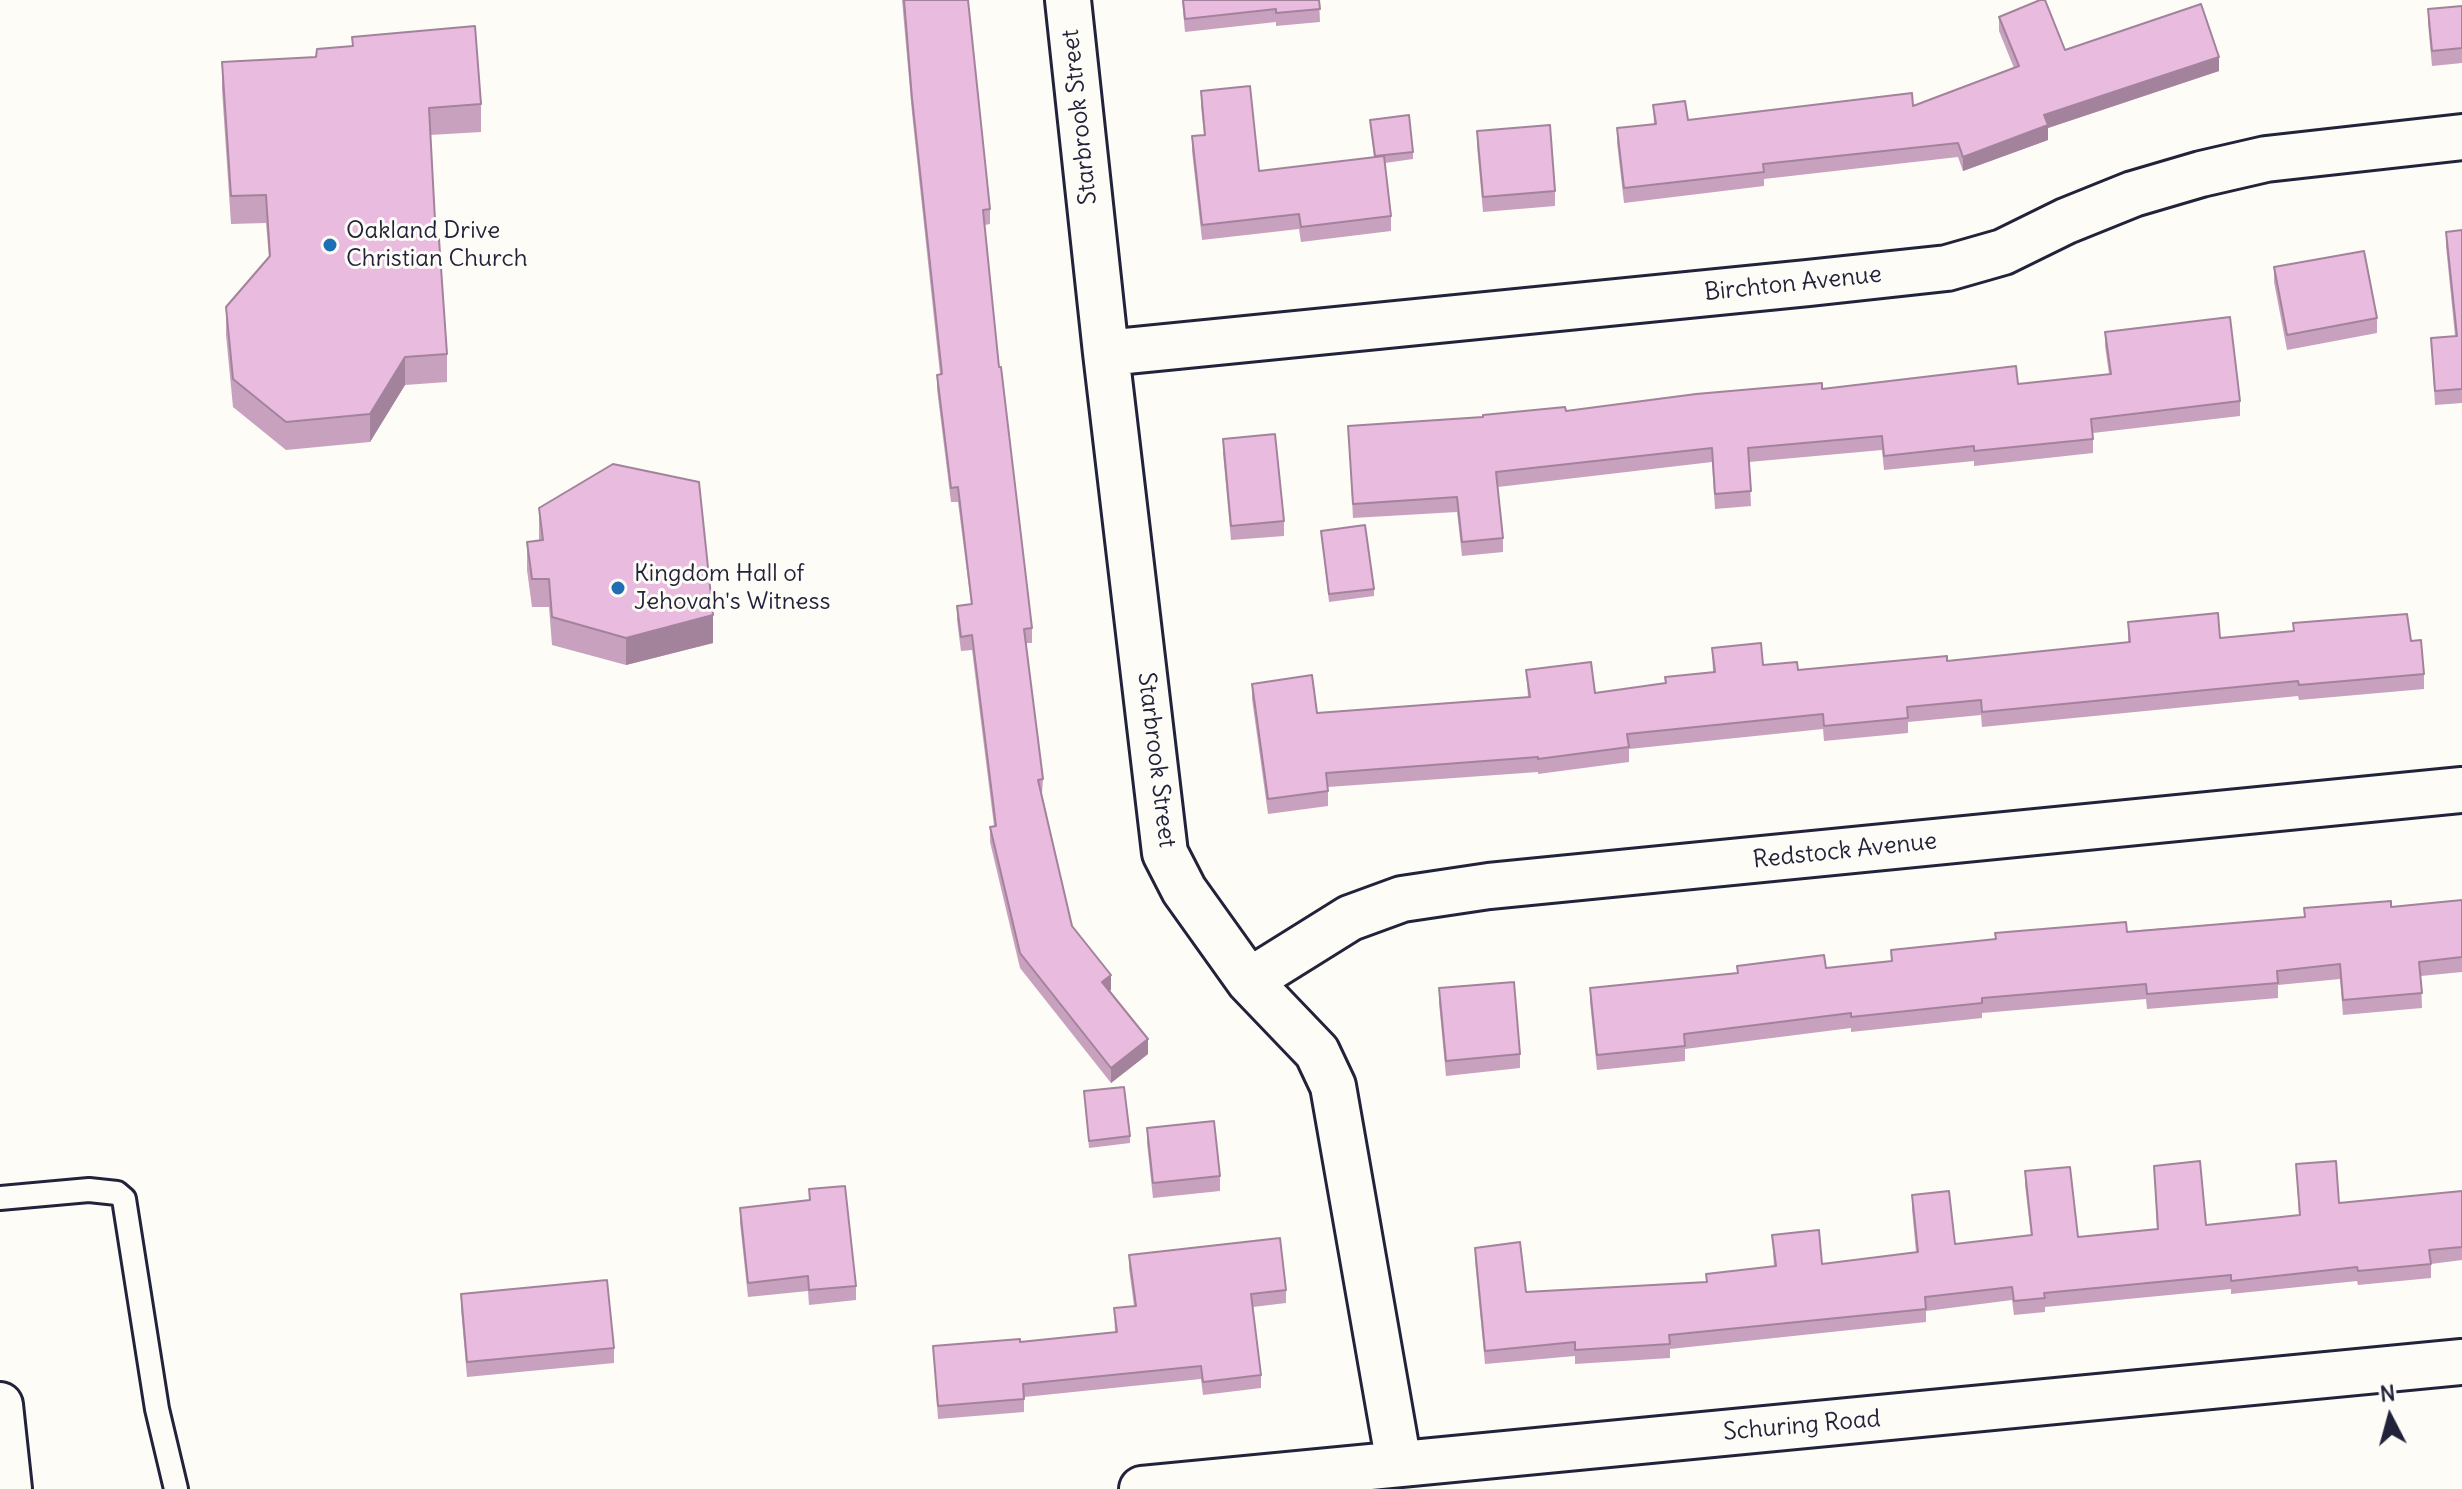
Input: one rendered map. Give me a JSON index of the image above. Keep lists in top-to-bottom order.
{
  "streets": {
    "street": [
      "Starbrook Street",
      "Birchton Avenue",
      "Redstock Avenue",
      "Schuring Road"
    ]
  },
  "crossings": [
    ["Starbrook Street", "Birchton Avenue"],
    ["Starbrook Street", "Redstock Avenue"],
    ["Starbrook Street", "Schuring Road"]
  ],
  "places": ["Oakland Drive Christian Church", "Kingdom Hall of Jehovah's Witness"],
  "north": "top"
}
